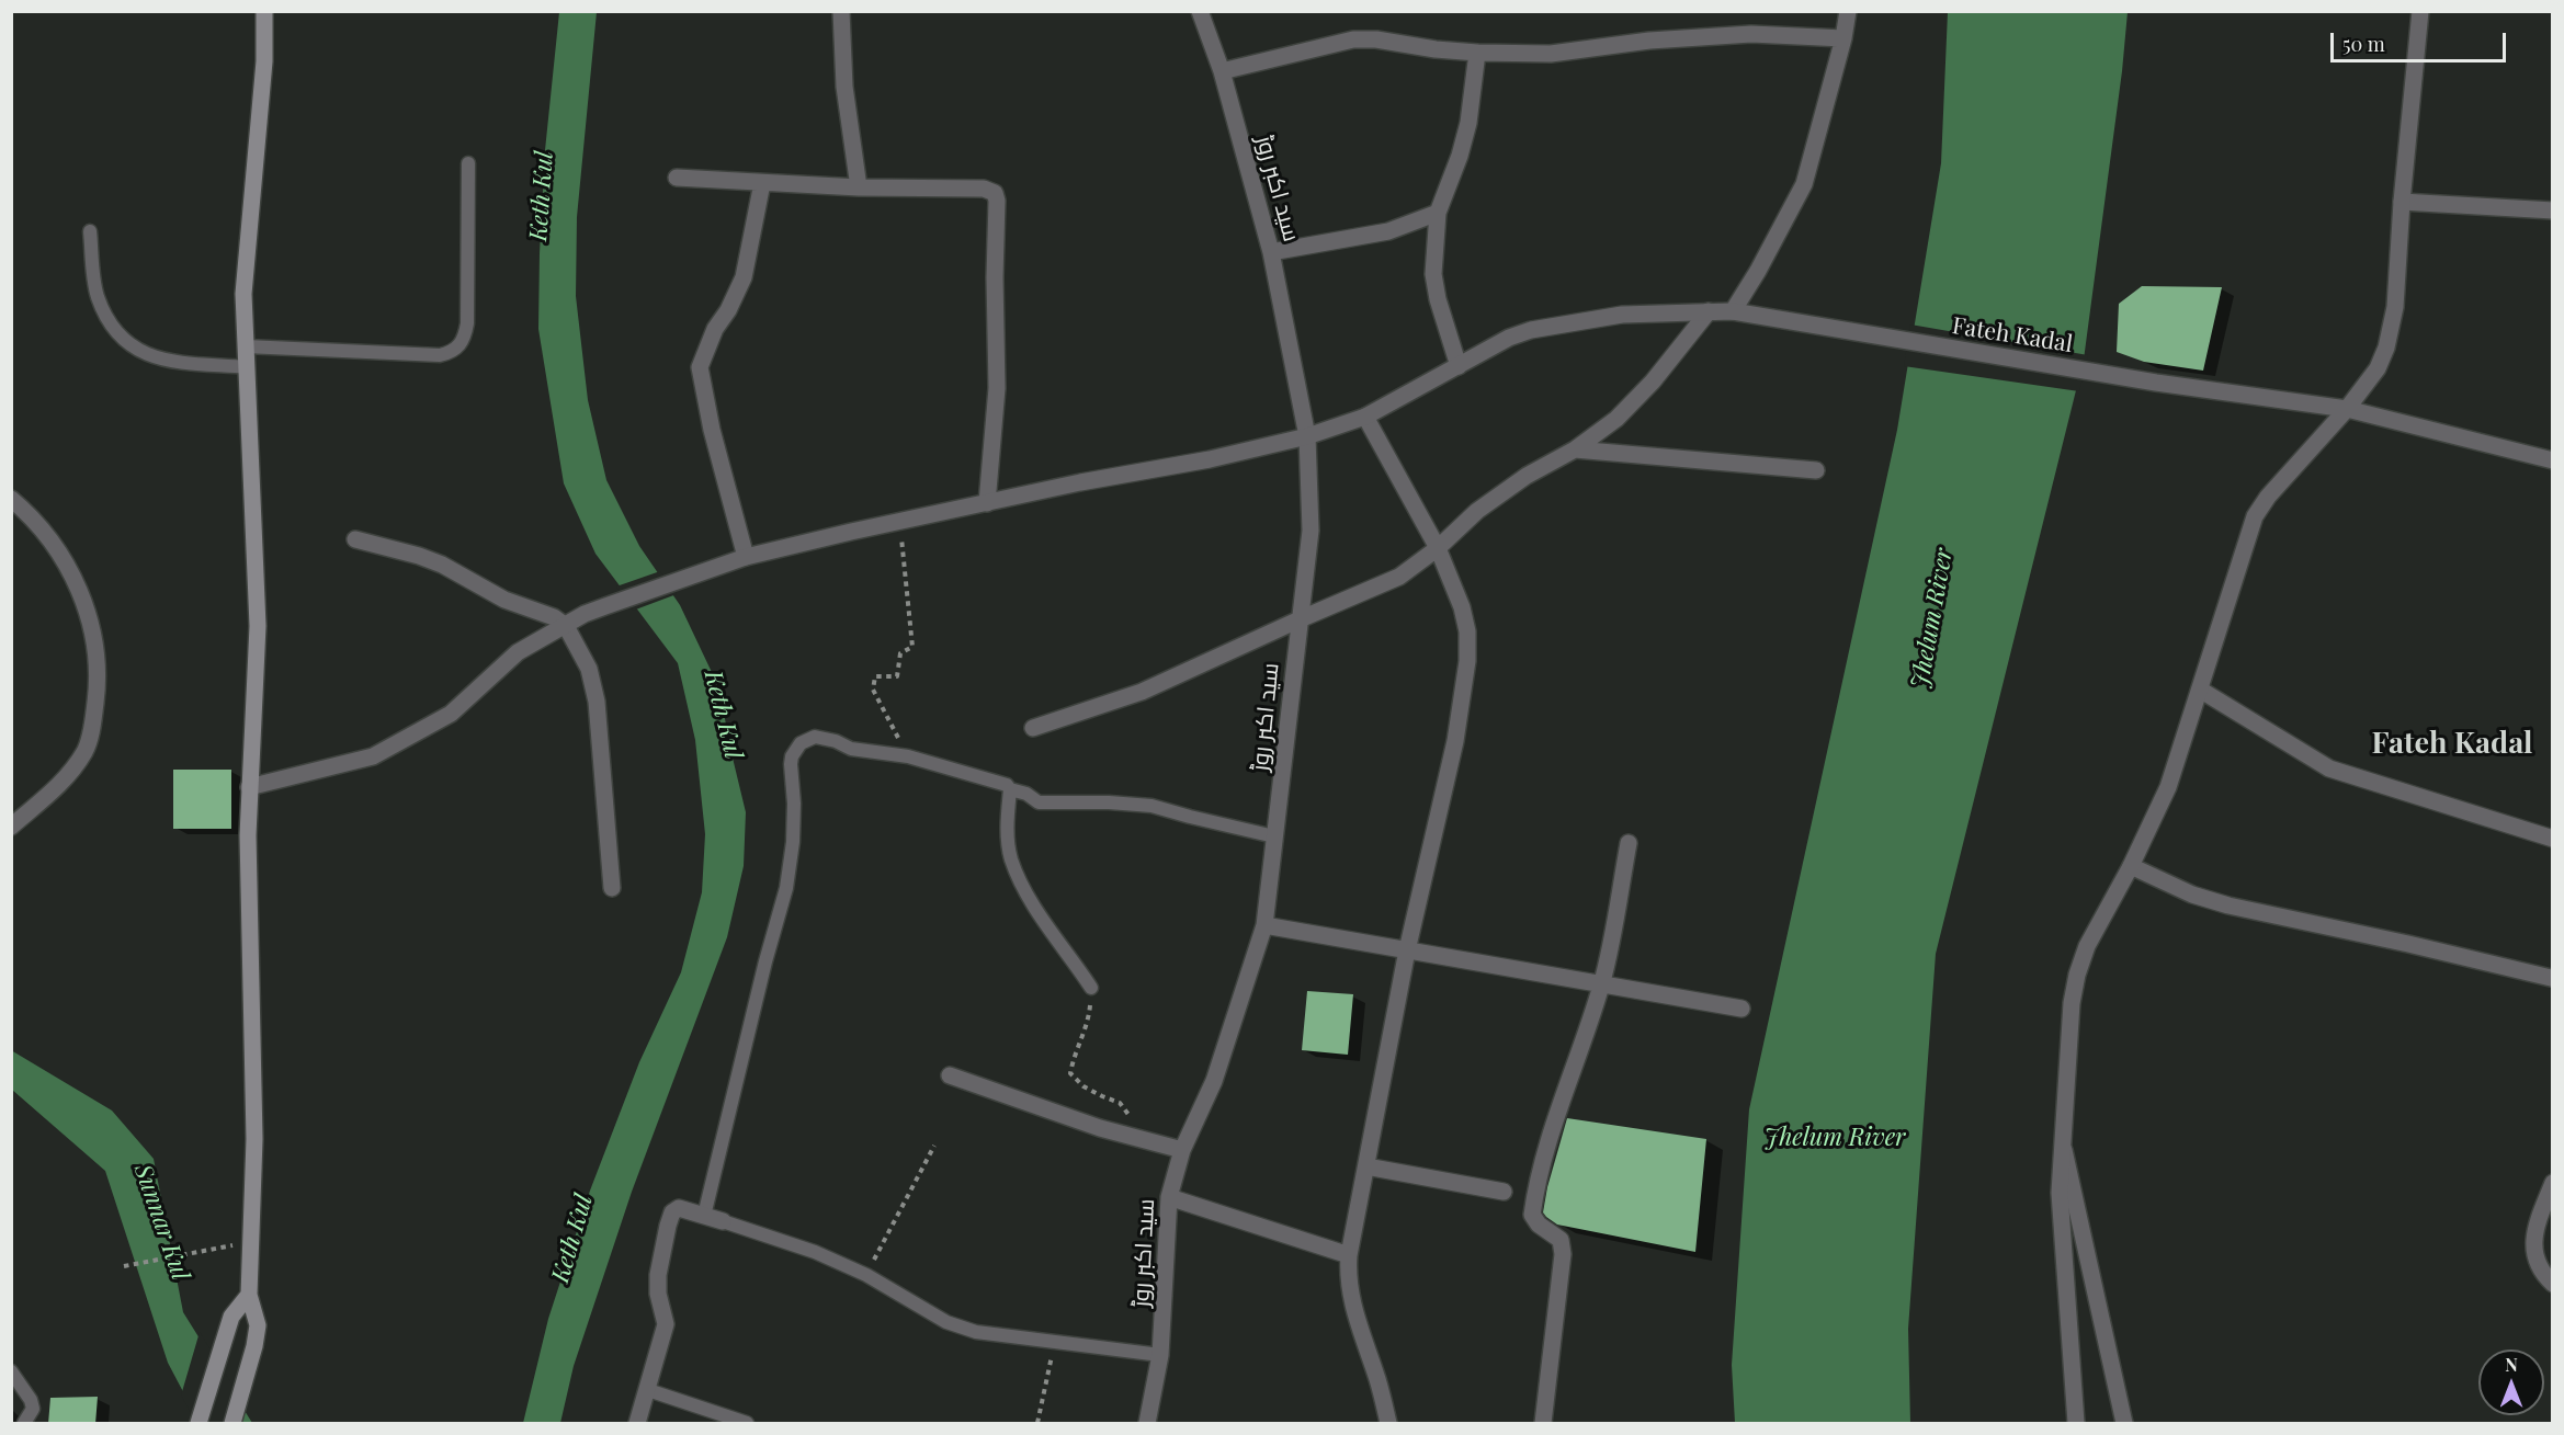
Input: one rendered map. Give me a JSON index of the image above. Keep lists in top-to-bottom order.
{
  "streets": {
    "street": ["سید اکبر روڑ", "Fateh Kadal"]
  },
  "crossings": [
    ["سید اکبر روڑ", "Fateh Kadal"]
  ],
  "districts": ["Fateh Kadal"],
  "water": ["Keth Kul", "Jhelum River", "Sunnar Kul"],
  "scale_bar": "50 m",
  "north": "top"
}
